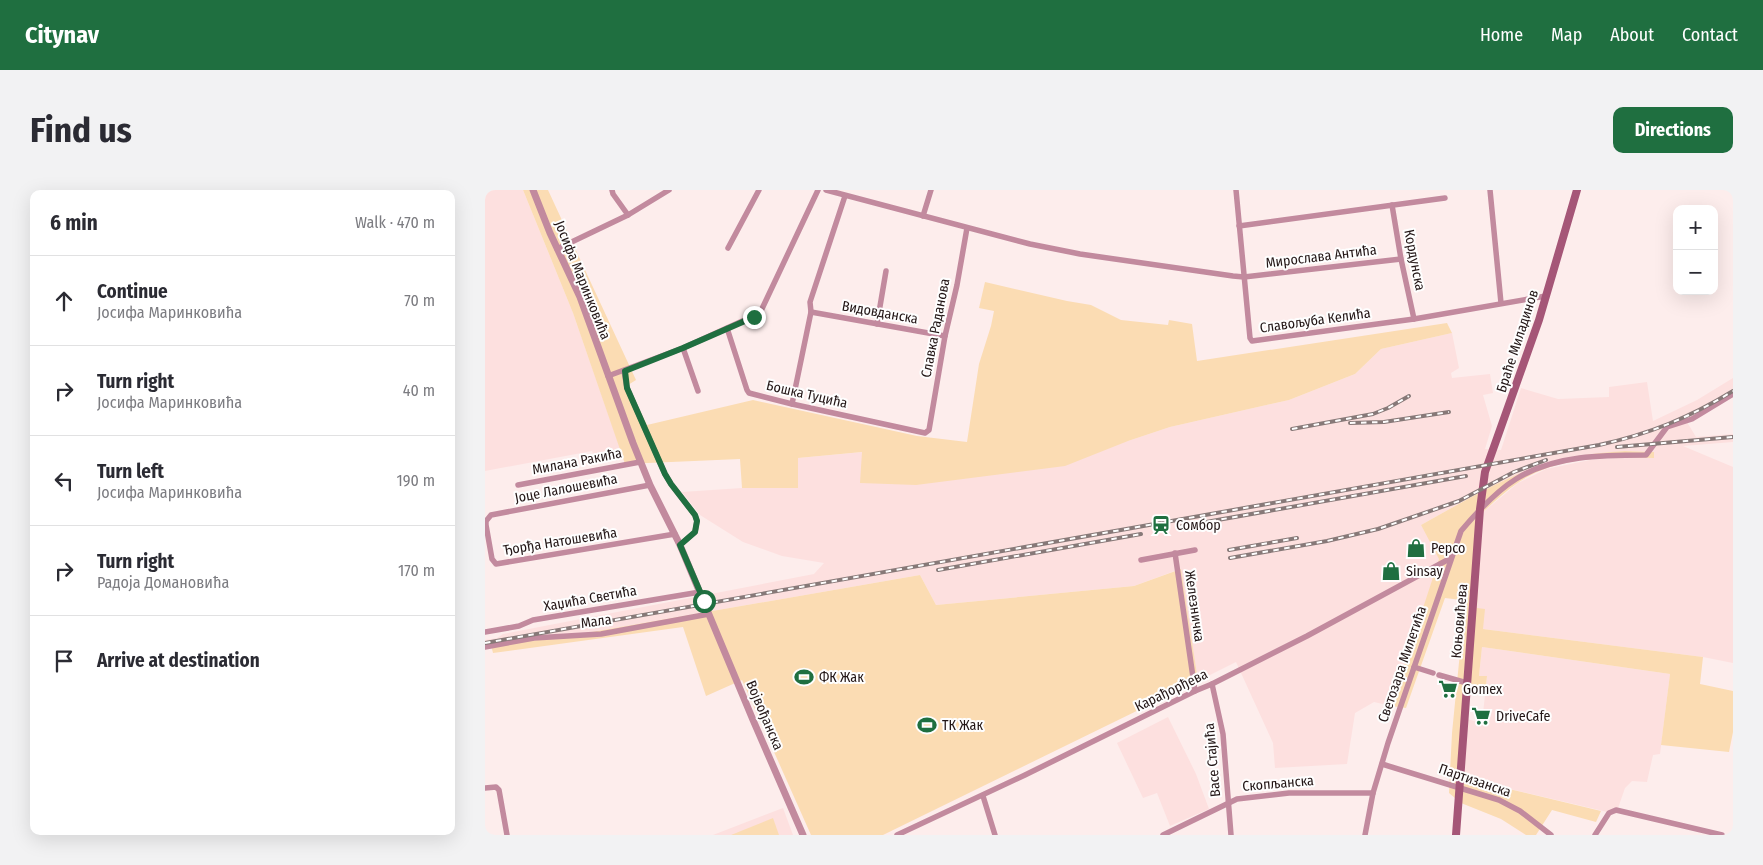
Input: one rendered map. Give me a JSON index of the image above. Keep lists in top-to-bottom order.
{
  "streets": {
    "main road": ["Браће Миладинов", "Коњовићева"],
    "street": [
      "Мирослава Антића",
      "Кордунска",
      "Јосифа Маринковића",
      "Видовданска",
      "Славољуба Келића",
      "Славка Раданова",
      "Бошка Туцића",
      "Милана Ракића",
      "Јоце Лалошевића",
      "Ђорђа Натошевића",
      "Хаџића Светића",
      "Железничка",
      "Мала",
      "Светозара Милетића",
      "Карађорђева",
      "Војвођанска",
      "Васе Стајића",
      "Партизанска",
      "Скопљанска"
    ]
  },
  "crossings": [
    ["Мирослава Антића", "Кордунска"],
    ["Мирослава Антића", "Славољуба Келића"],
    ["Кордунска", "Славољуба Келића"],
    ["Јосифа Маринковића", "Милана Ракића"],
    ["Јосифа Маринковића", "Јоце Лалошевића"],
    ["Јосифа Маринковића", "Ђорђа Натошевића"],
    ["Јосифа Маринковића", "Хаџића Светића"],
    ["Јосифа Маринковића", "Војвођанска"],
    ["Видовданска", "Славка Раданова"],
    ["Славољуба Келића", "Браће Миладинов"],
    ["Славка Раданова", "Бошка Туцића"],
    ["Браће Миладинов", "Коњовићева"],
    ["Јоце Лалошевића", "Ђорђа Натошевића"],
    ["Железничка", "Карађорђева"],
    ["Мала", "Војвођанска"],
    ["Коњовићева", "Светозара Милетића"],
    ["Коњовићева", "Партизанска"],
    ["Светозара Милетића", "Карађорђева"],
    ["Светозара Милетића", "Партизанска"],
    ["Светозара Милетића", "Скопљанска"],
    ["Карађорђева", "Васе Стајића"],
    ["Васе Стајића", "Скопљанска"]
  ],
  "places": {
    "station": ["Сомбор"],
    "shop": ["Pepco", "Sinsay"],
    "sports": ["ФК Жак", "ТК Жак"],
    "supermarket": ["Gomex", "DriveCafe"]
  },
  "page": {
    "header": "Citynav",
    "nav": [
      "Home",
      "Map",
      "About",
      "Contact"
    ],
    "buttons": "Directions",
    "title": "Find us",
    "heading": ["6 min", "Walk · 470 m"],
    "map_buttons": ["+", "−"],
    "list": [
      ["Continue", "Јосифа Маринковића", "70 m"],
      ["Turn right", "Јосифа Маринковића", "40 m"],
      ["Turn left", "Јосифа Маринковића", "190 m"],
      ["Turn right", "Радоја Домановића", "170 m"],
      "Arrive at destination"
    ]
  }
}
